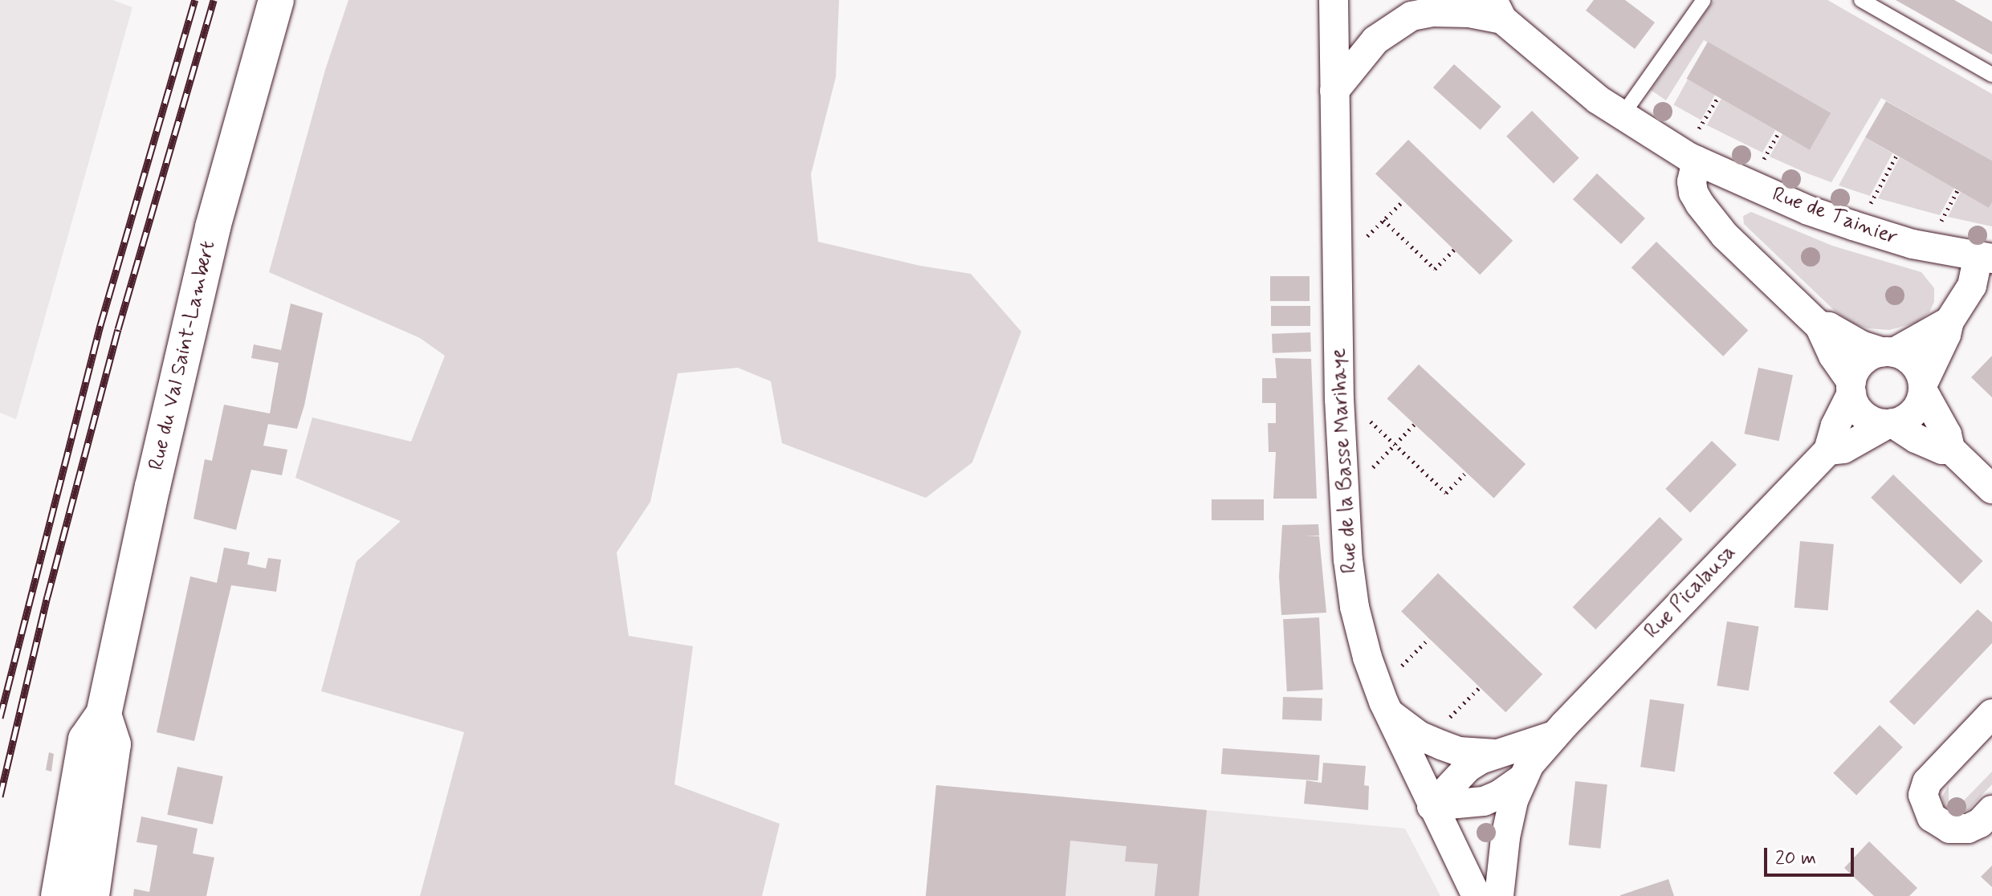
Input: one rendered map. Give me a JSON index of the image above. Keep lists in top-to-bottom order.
{
  "streets": {
    "main road": ["Rue du Val Saint-Lambert"],
    "street": ["Rue de Tainier", "Rue de la Basse Marihaye", "Rue Picalausa"]
  },
  "crossings": [
    ["Rue de Tainier", "Rue de la Basse Marihaye"],
    ["Rue de Tainier", "Rue Picalausa"],
    ["Rue de la Basse Marihaye", "Rue Picalausa"]
  ],
  "scale_bar": "20 m"
}
